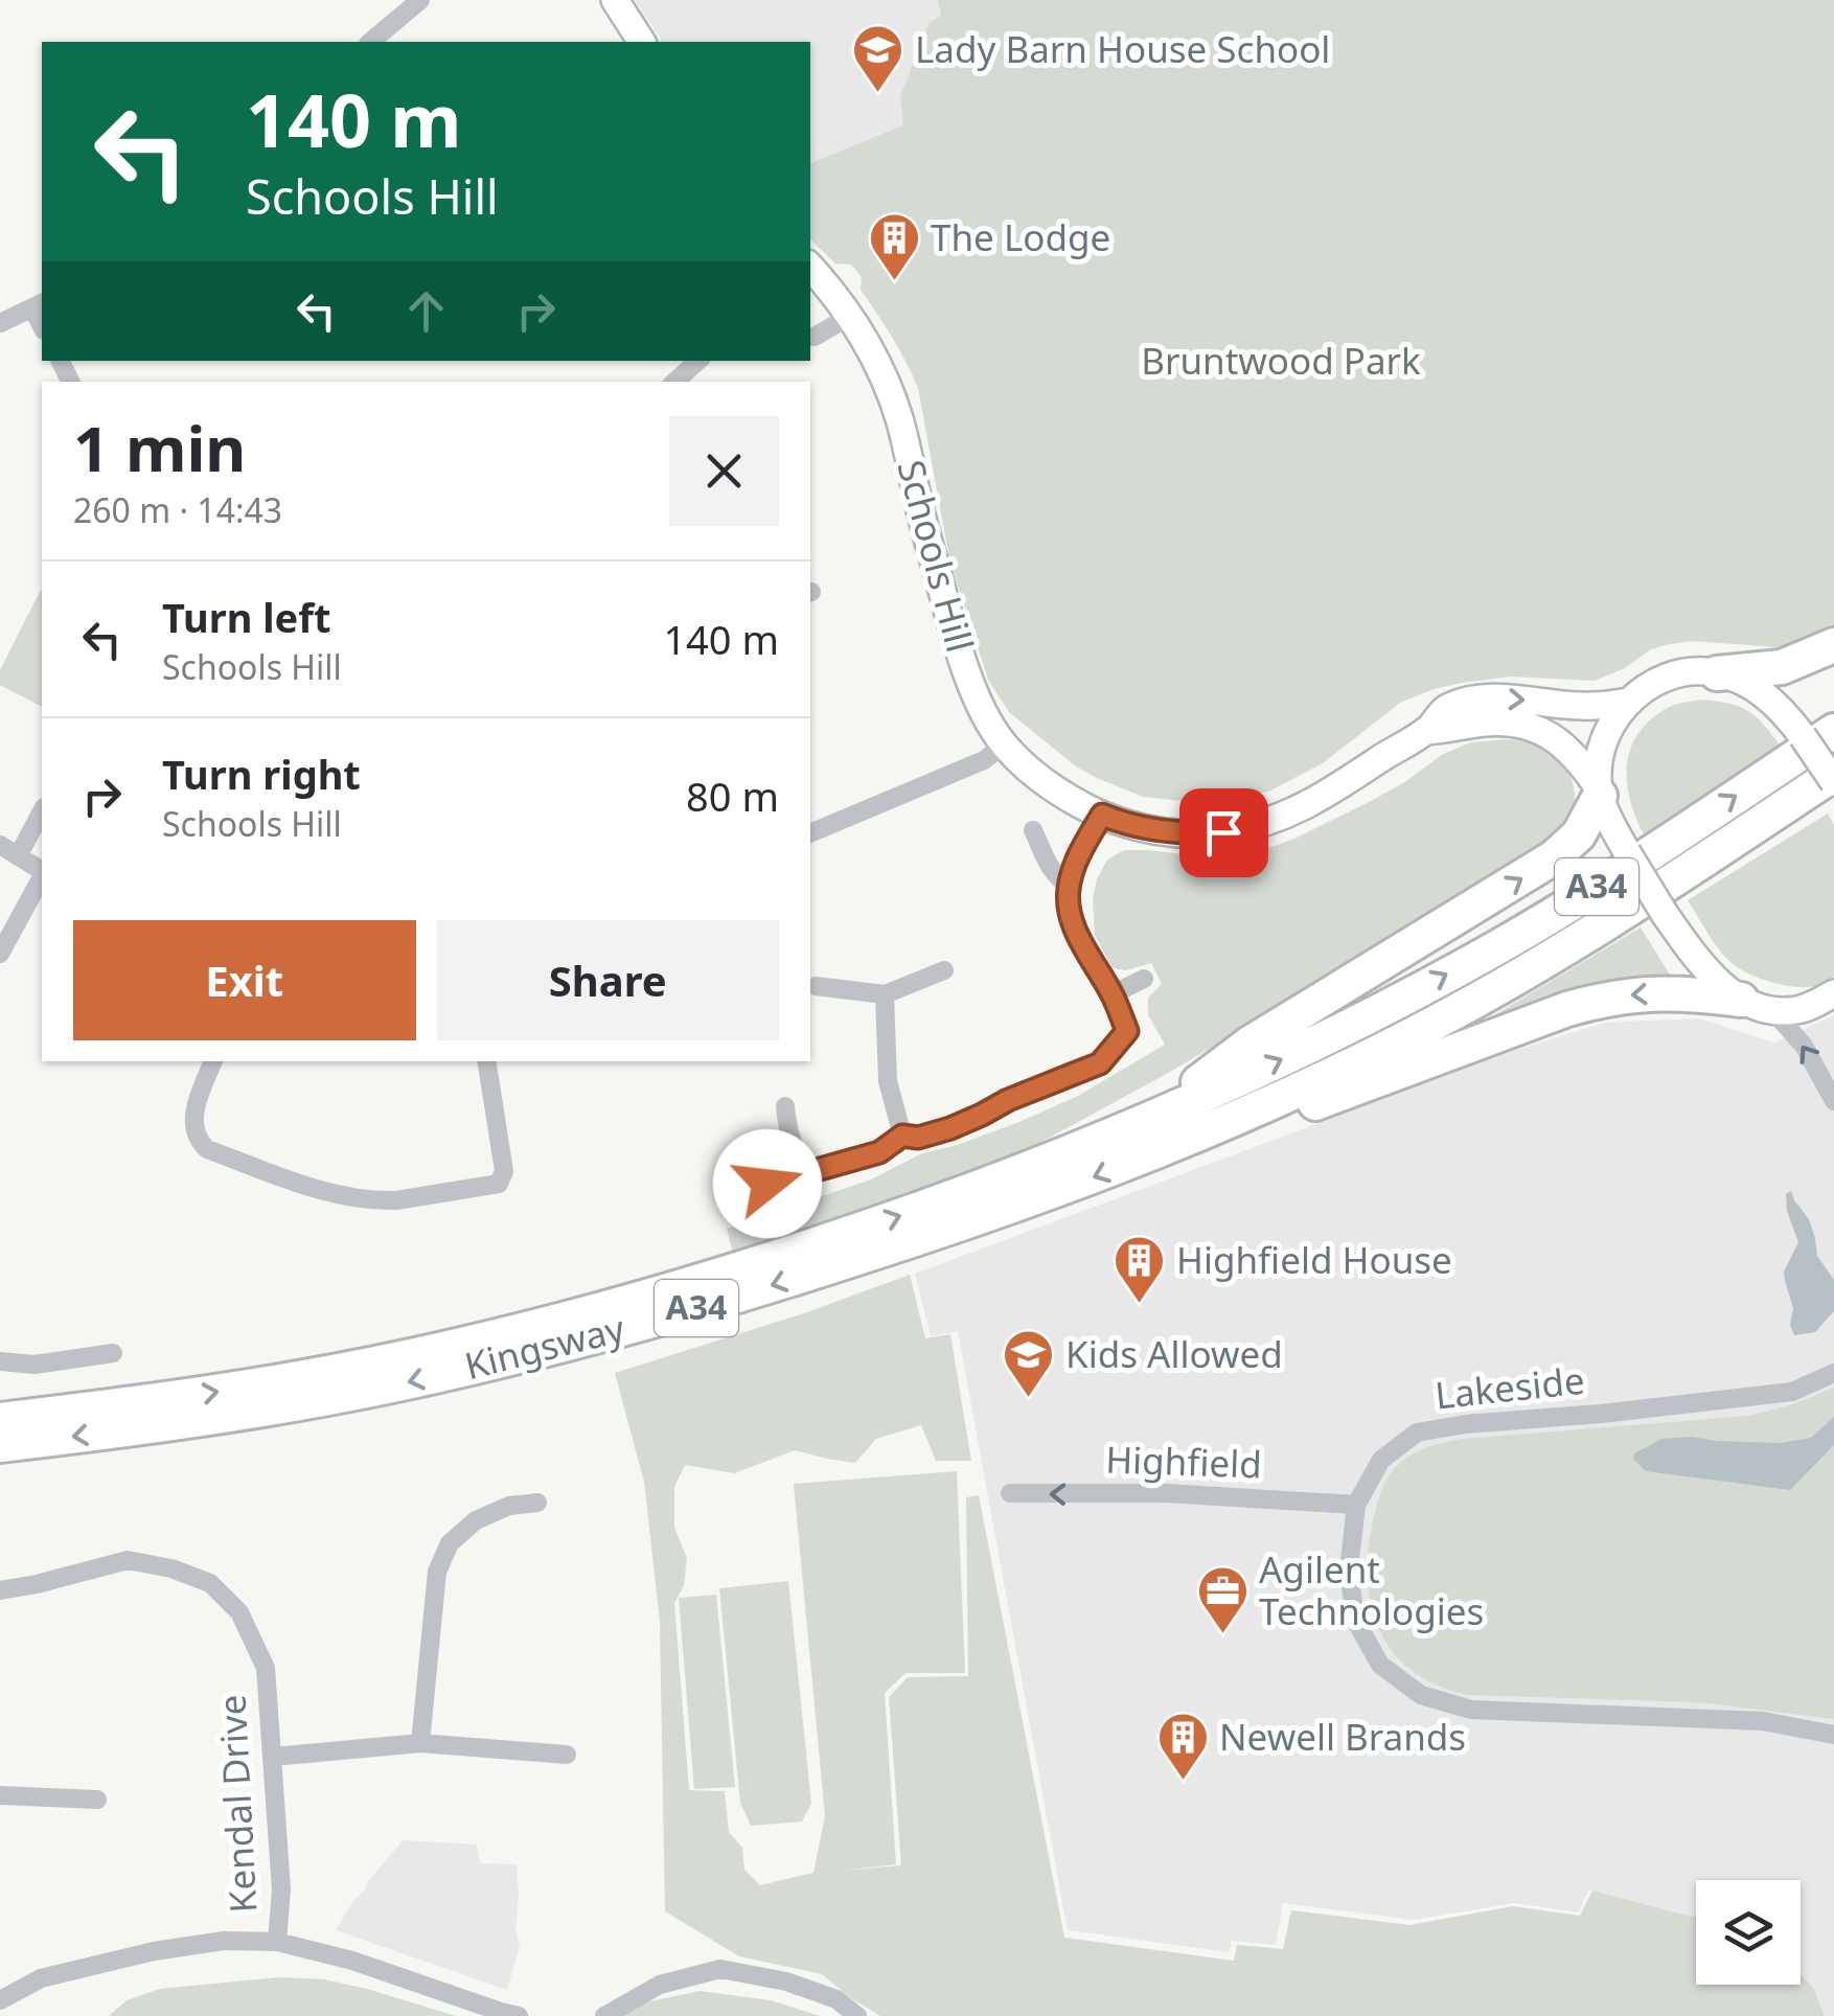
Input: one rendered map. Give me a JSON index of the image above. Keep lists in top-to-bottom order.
{
  "streets": {
    "highway": ["A34", "Kingsway"],
    "street": [
      "Schools Hill",
      "Lakeside",
      "Highfield",
      "Kendal Drive"
    ]
  },
  "crossings": [
    ["Lakeside", "Highfield"]
  ],
  "one_way": ["Highfield"],
  "parks": ["Bruntwood Park"],
  "places": {
    "school or university": ["Lady Barn House School", "Kids Allowed"],
    "building": ["The Lodge", "Highfield House", "Newell Brands"],
    "office": ["Agilent Technologies"]
  },
  "page": {
    "turn": ["140 m", "Schools Hill"],
    "heading": ["1 min", "260 m · 14:43"],
    "list": [
      {
        "name": "Turn left",
        "note": "Schools Hill",
        "value": "140 m"
      },
      {
        "name": "Turn right",
        "note": "Schools Hill",
        "value": "80 m"
      }
    ],
    "buttons": ["Exit", "Share"]
  }
}
